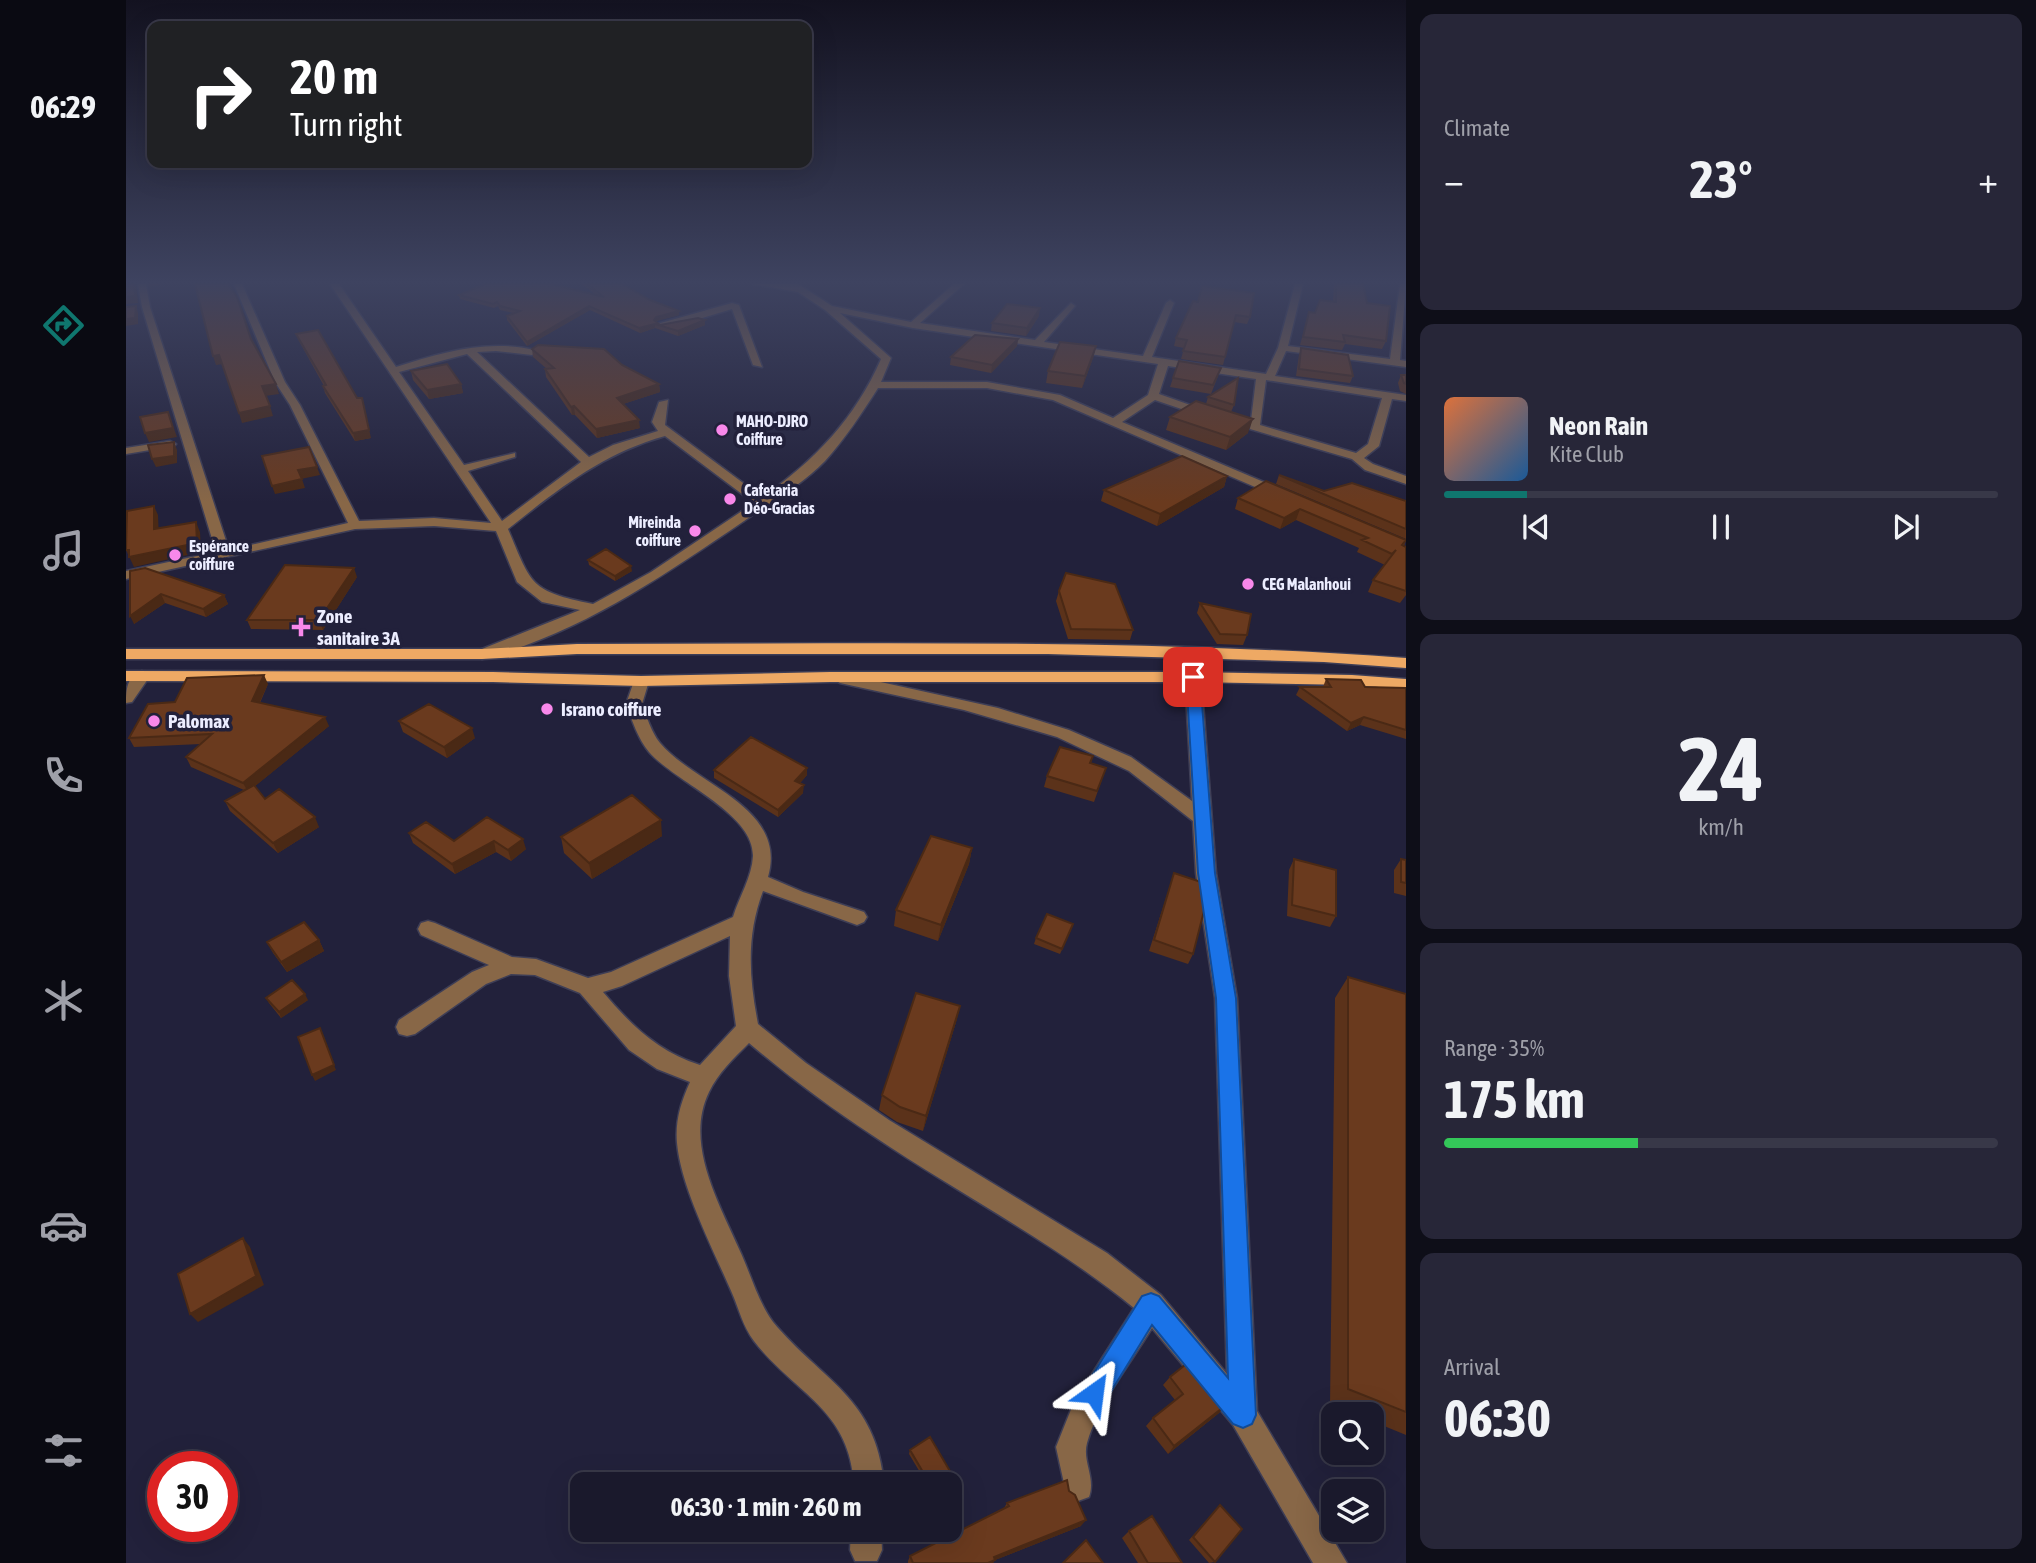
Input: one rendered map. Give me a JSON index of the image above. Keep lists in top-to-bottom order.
{
  "places": {
    "other": [
      "MAHO-DJRO Coiffure",
      "Cafetaria Déo-Gracias",
      "Mireinda coiffure",
      "Espérance coiffure",
      "CEG Malanhoui",
      "Israno coiffure",
      "Palomax"
    ],
    "health": ["Zone sanitaire 3A"]
  },
  "page": {
    "tabs": "06:29",
    "tile": [
      "Climate",
      ["24", "km/h"],
      ["Range · 35%", "175 km"],
      ["Arrival", "06:30"]
    ],
    "turn": ["20 m", "Turn right"],
    "heat": ["−", "23°", "+"],
    "song": ["Neon Rain", "Kite Club"],
    "limit": "30",
    "trip": "06:30 · 1 min · 260 m"
  }
}
